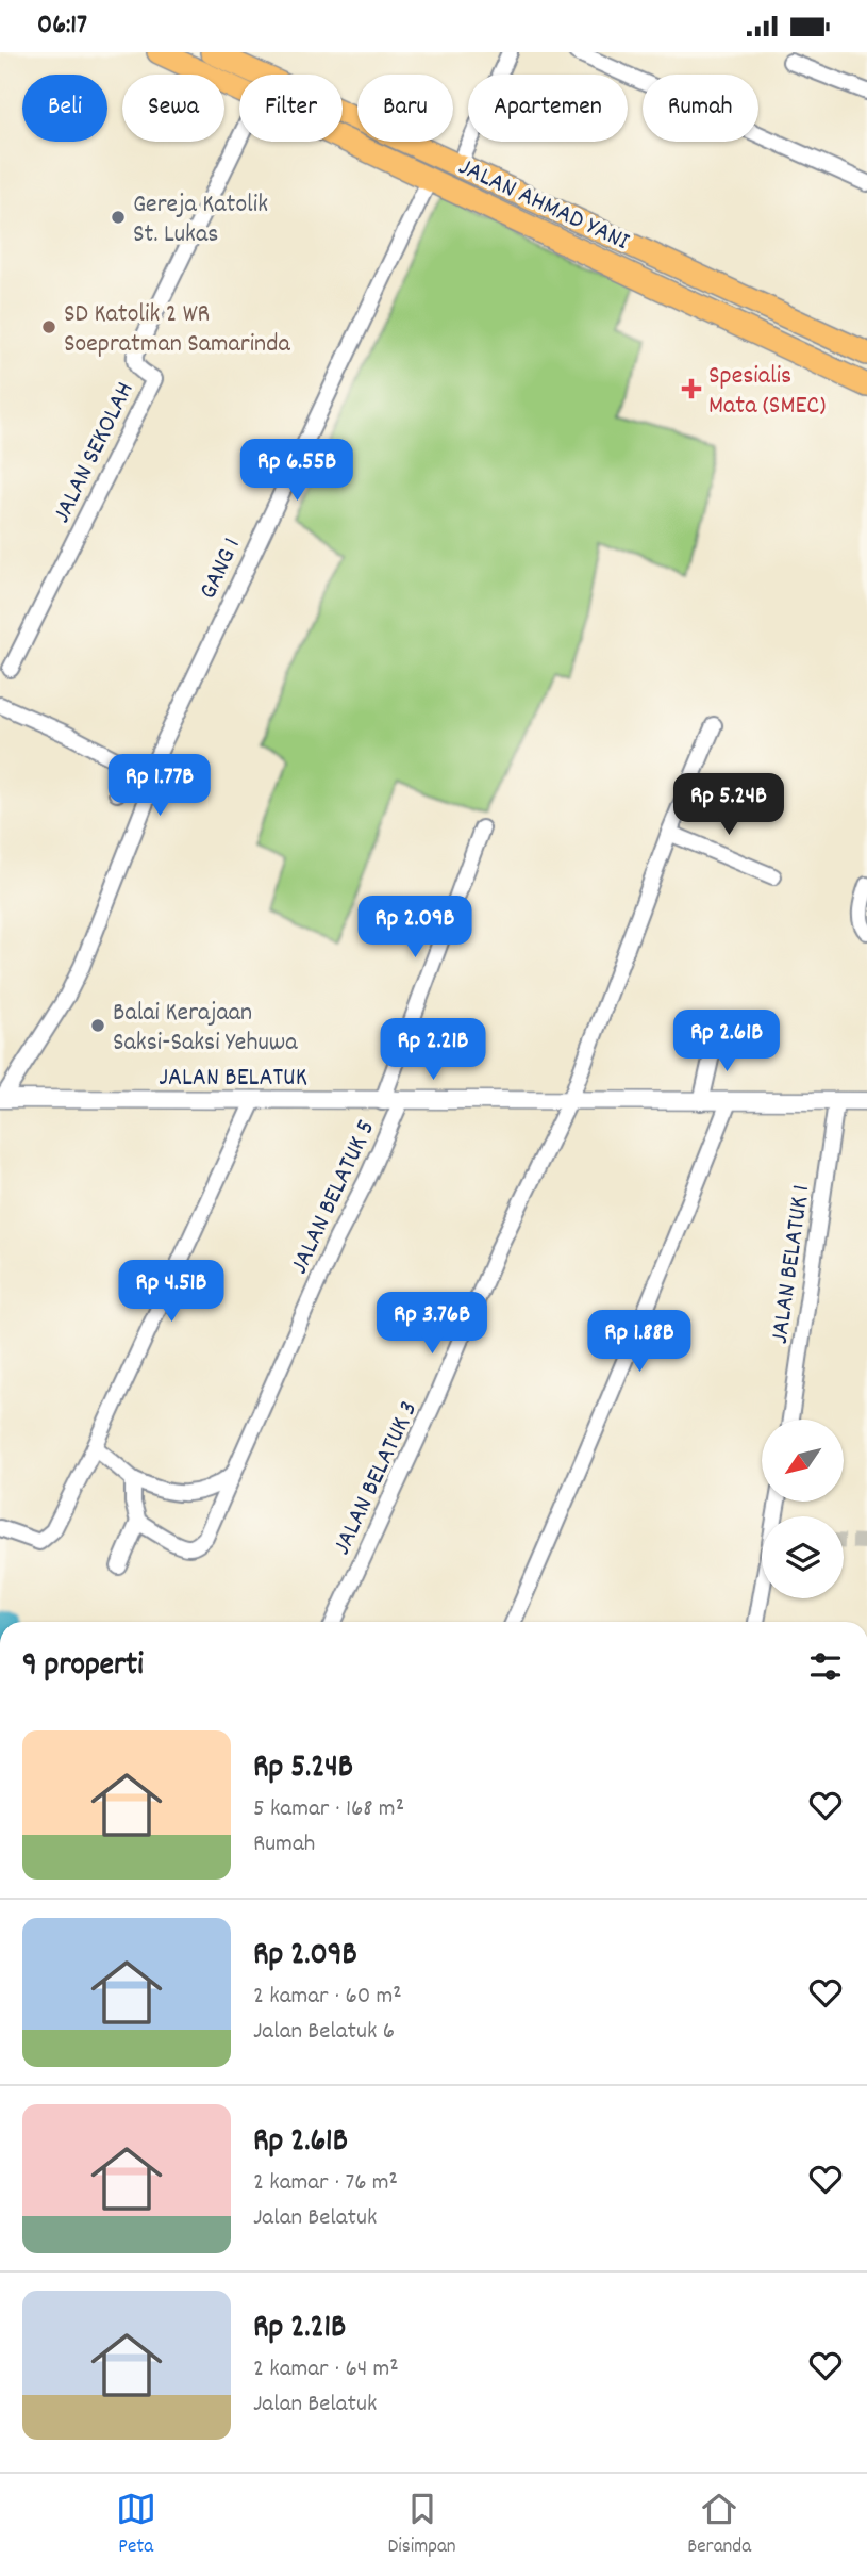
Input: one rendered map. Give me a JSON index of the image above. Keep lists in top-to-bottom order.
{
  "streets": {
    "main road": ["JALAN AHMAD YANI"],
    "street": [
      "JALAN SEKOLAH",
      "GANG 1",
      "JALAN BELATUK",
      "JALAN BELATUK 5",
      "JALAN BELATUK 1",
      "JALAN BELATUK 3"
    ]
  },
  "crossings": [
    ["JALAN AHMAD YANI", "GANG 1"],
    ["GANG 1", "JALAN BELATUK"],
    ["JALAN BELATUK", "JALAN BELATUK 5"],
    ["JALAN BELATUK", "JALAN BELATUK 1"],
    ["JALAN BELATUK", "JALAN BELATUK 3"]
  ],
  "places": {
    "other": ["Gereja Katolik St. Lukas", "SD Katolik 2 WR Soepratman Samarinda", "Balai Kerajaan Saksi-Saksi Yehuwa"],
    "health": ["Spesialis Mata (SMEC)"]
  },
  "north": "bottom left",
  "page": {
    "status": "06:17",
    "chip": [
      "Beli",
      "Sewa",
      "Filter",
      "Baru",
      "Apartemen",
      "Rumah"
    ],
    "price": [
      "Rp 6.55B",
      "Rp 1.77B",
      "Rp 5.24B",
      "Rp 2.09B",
      "Rp 2.61B",
      "Rp 2.21B",
      "Rp 4.51B",
      "Rp 3.76B",
      "Rp 1.88B"
    ],
    "heading": "9 properti",
    "list": [
      {
        "name": "Rp 5.24B",
        "note": "5 kamar · 168 m² · Rumah"
      },
      {
        "name": "Rp 2.09B",
        "note": "2 kamar · 60 m² · Jalan Belatuk 6"
      },
      {
        "name": "Rp 2.61B",
        "note": "2 kamar · 76 m² · Jalan Belatuk"
      },
      {
        "name": "Rp 2.21B",
        "note": "2 kamar · 64 m² · Jalan Belatuk"
      }
    ],
    "tabs": ["Peta", "Disimpan", "Beranda"]
  }
}
